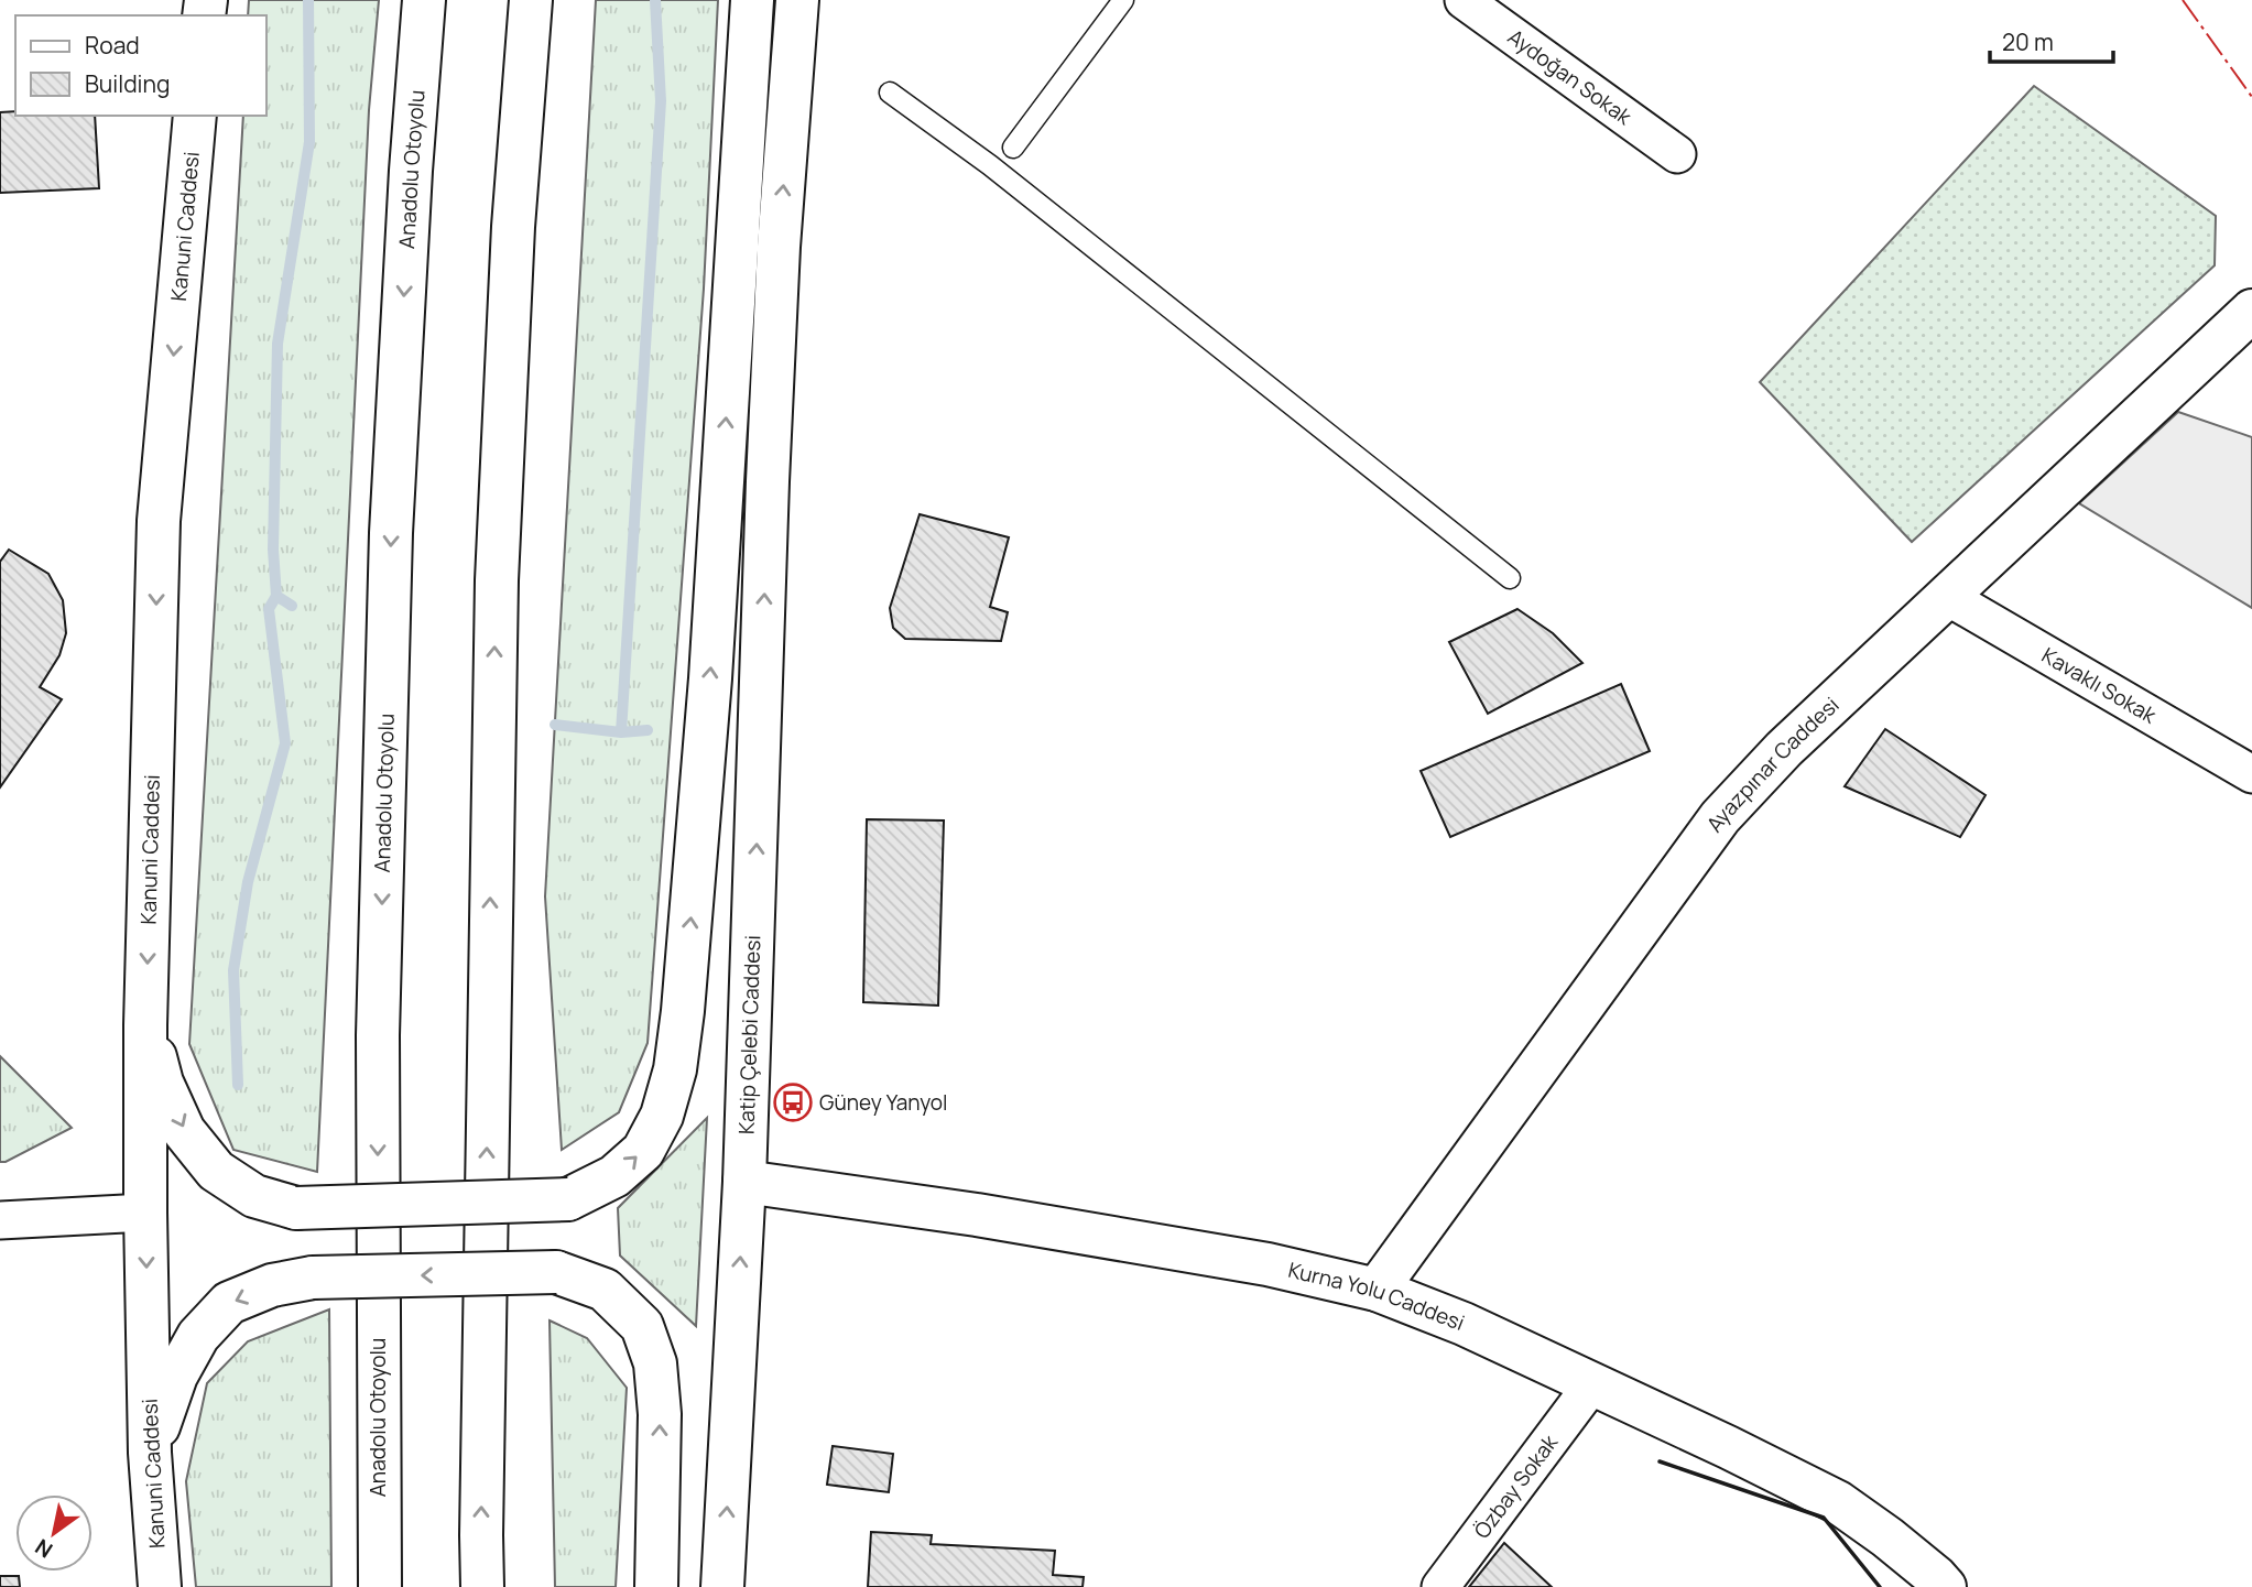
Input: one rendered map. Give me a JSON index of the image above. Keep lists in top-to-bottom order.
{
  "streets": {
    "main road": [
      "Anadolu Otoyolu",
      "Kanuni Caddesi",
      "Ayazpınar Caddesi",
      "Katip Çelebi Caddesi",
      "Kurna Yolu Caddesi"
    ],
    "street": ["Aydoğan Sokak", "Kavaklı Sokak", "Özbay Sokak"]
  },
  "crossings": [
    ["Kavaklı Sokak", "Ayazpınar Caddesi"],
    ["Ayazpınar Caddesi", "Kurna Yolu Caddesi"],
    ["Katip Çelebi Caddesi", "Kurna Yolu Caddesi"],
    ["Kurna Yolu Caddesi", "Özbay Sokak"]
  ],
  "places": {
    "bus stop": ["Güney Yanyol"]
  },
  "legend": ["Road", "Building"],
  "scale_bar": "20 m",
  "north": "bottom left"
}
